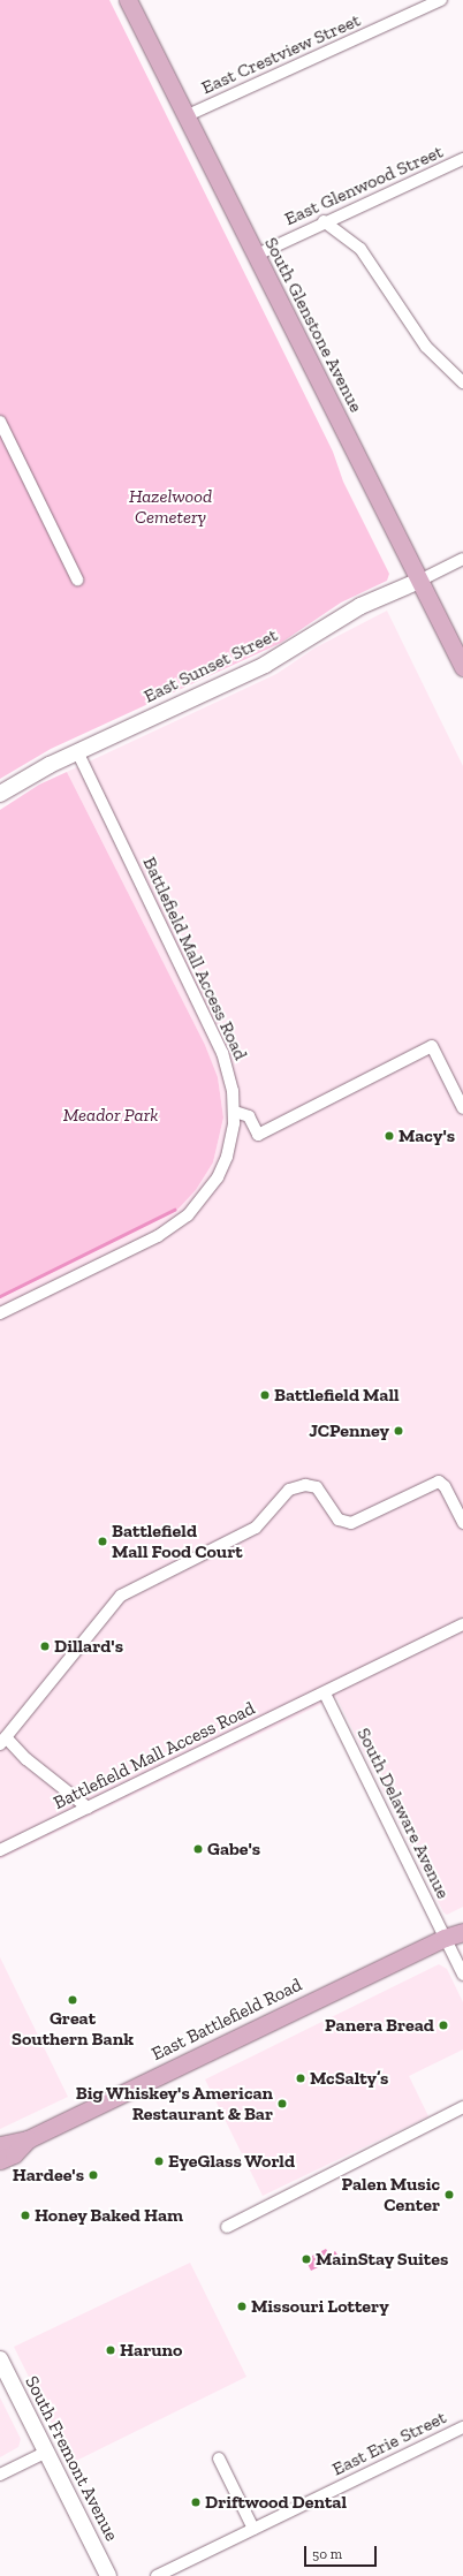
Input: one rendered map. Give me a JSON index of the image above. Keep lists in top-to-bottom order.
{
  "streets": {
    "main road": [
      "South Glenstone Avenue",
      "East Sunset Street",
      "East Battlefield Road",
      "South Fremont Avenue"
    ],
    "street": [
      "East Crestview Street",
      "East Glenwood Street",
      "Battlefield Mall Access Road",
      "South Delaware Avenue",
      "East Erie Street"
    ]
  },
  "crossings": [
    ["East Crestview Street", "South Glenstone Avenue"],
    ["East Glenwood Street", "South Glenstone Avenue"],
    ["South Glenstone Avenue", "East Sunset Street"],
    ["East Sunset Street", "Battlefield Mall Access Road"],
    ["Battlefield Mall Access Road", "South Delaware Avenue"],
    ["South Delaware Avenue", "East Battlefield Road"]
  ],
  "parks": ["Hazelwood Cemetery", "Meador Park"],
  "places": [
    "Macy's",
    "Battlefield Mall",
    "JCPenney",
    "Battlefield Mall Food Court",
    "Dillard's",
    "Gabe's",
    "Great Southern Bank",
    "Panera Bread",
    "McSalty’s",
    "Big Whiskey's American Restaurant & Bar",
    "EyeGlass World",
    "Hardee's",
    "Palen Music Center",
    "Honey Baked Ham",
    "MainStay Suites",
    "Missouri Lottery",
    "Haruno",
    "Driftwood Dental"
  ],
  "scale_bar": "50 m"
}
